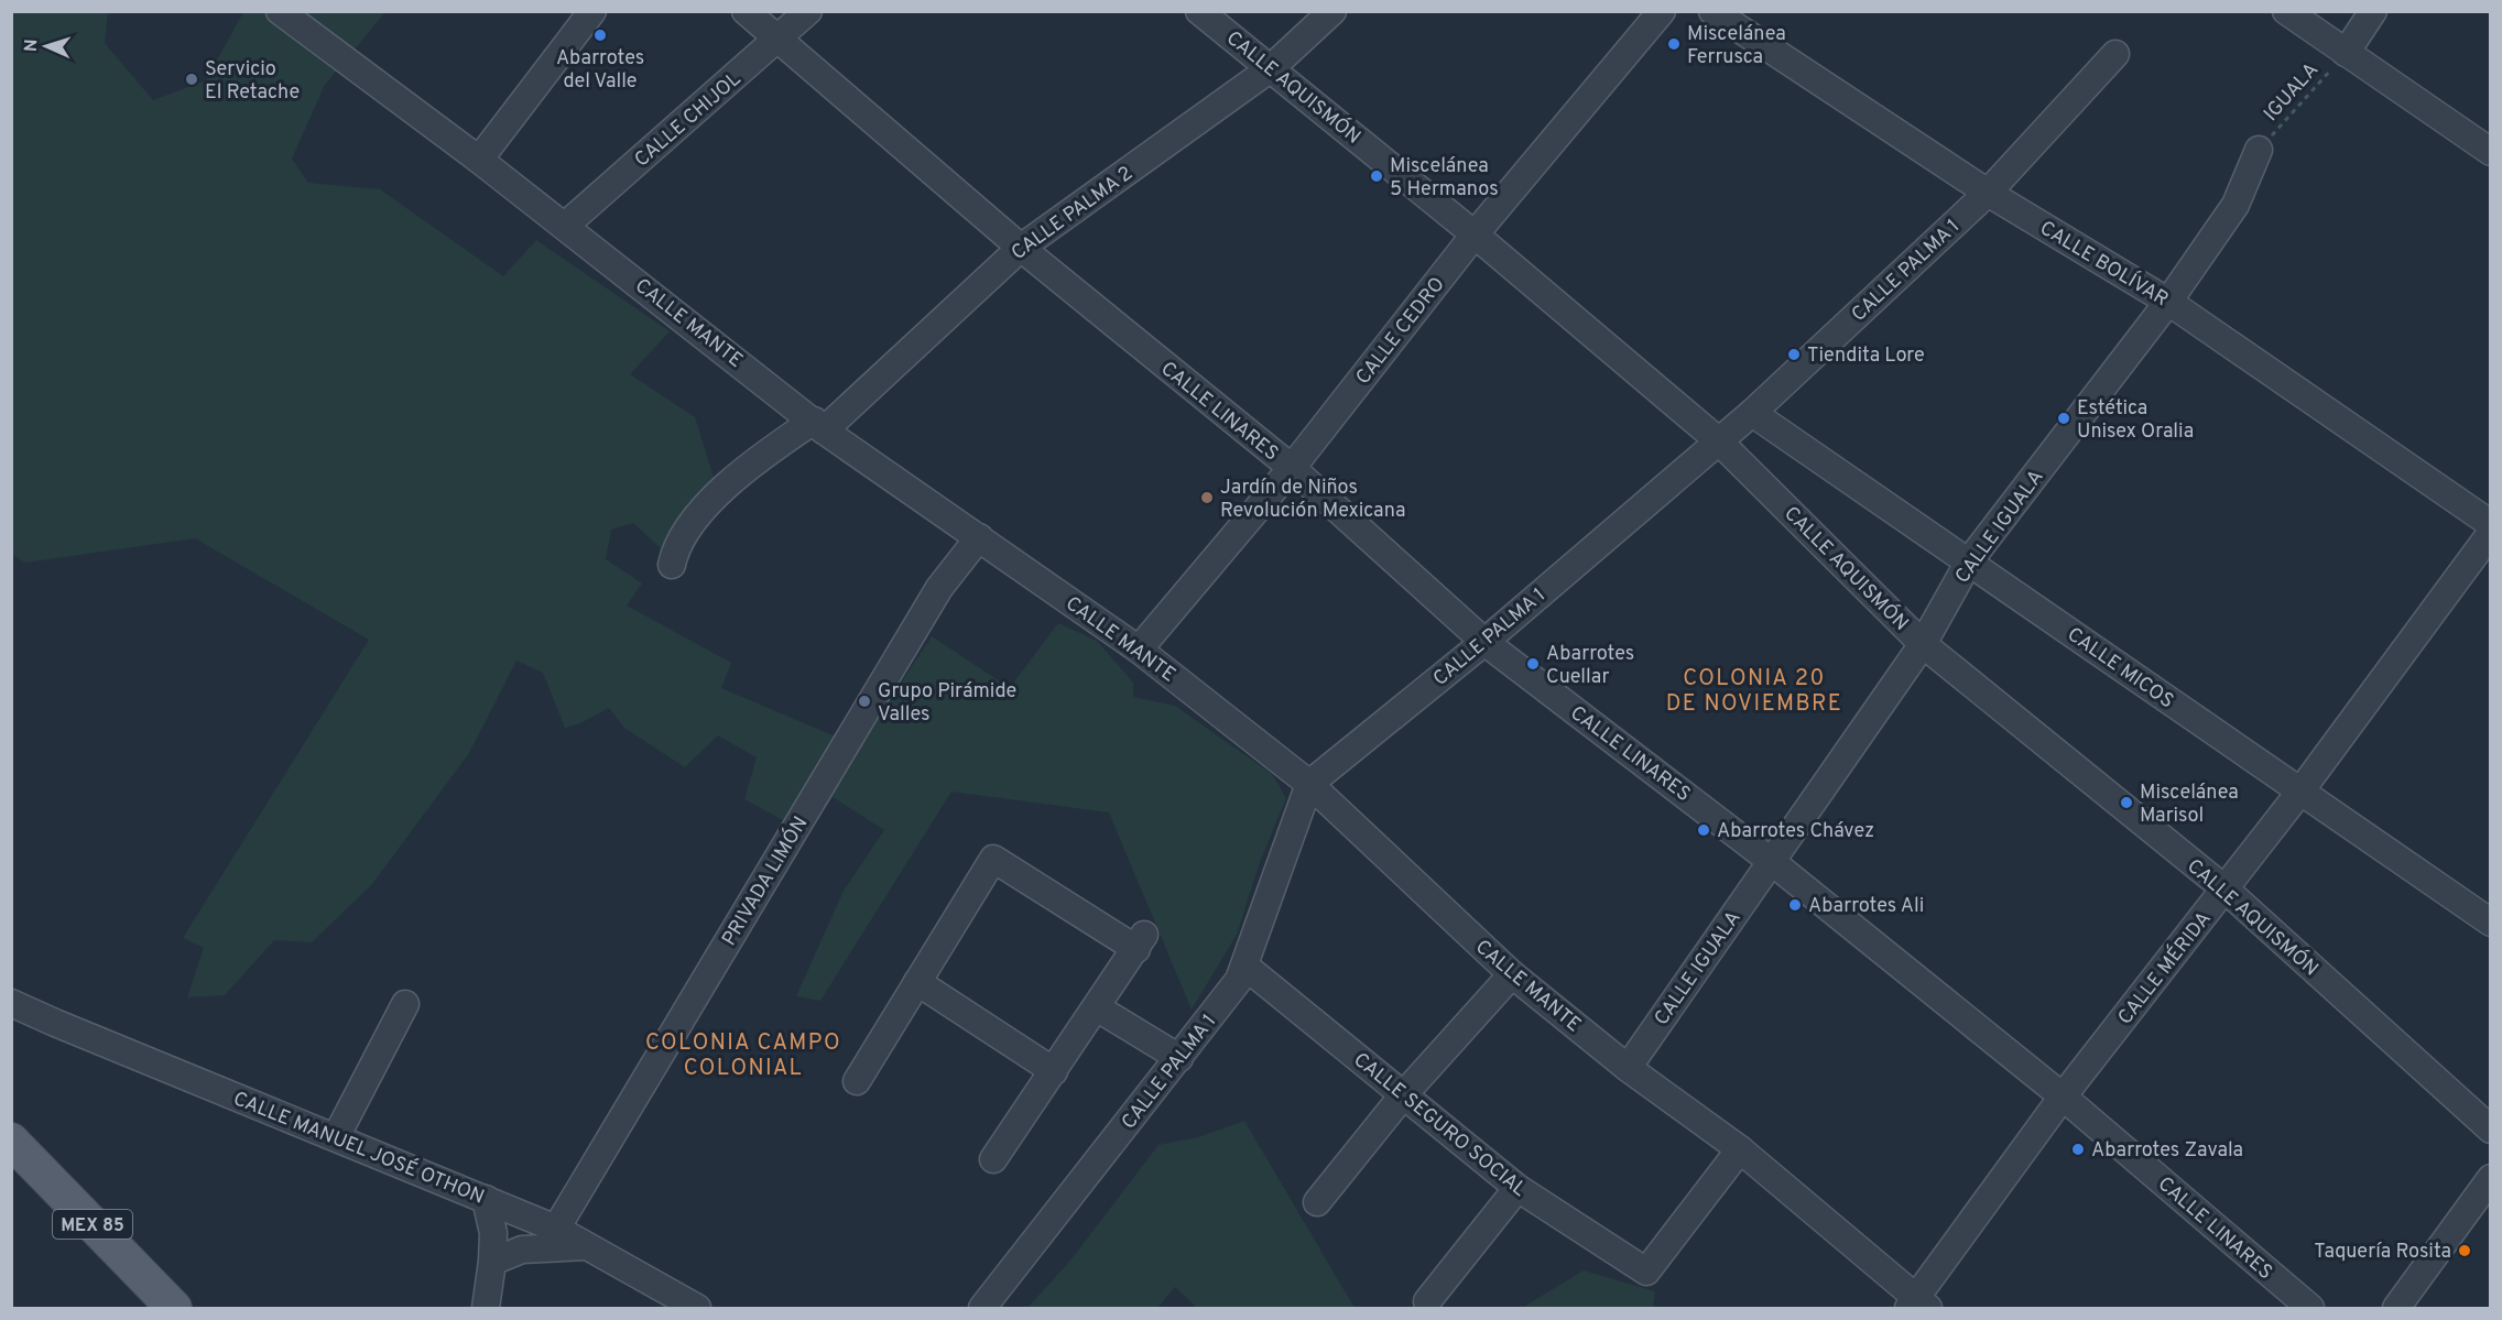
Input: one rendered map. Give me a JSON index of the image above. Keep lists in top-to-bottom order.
{
  "streets": {
    "main road": ["MEX 85"],
    "street": [
      "CALLE AQUISMÓN",
      "CALLE CHIJOL",
      "CALLE PALMA 2",
      "CALLE BOLÍVAR",
      "CALLE PALMA 1",
      "CALLE MANTE",
      "CALLE CEDRO",
      "CALLE LINARES",
      "CALLE IGUALA",
      "CALLE MICOS",
      "PRIVADA LIMÓN",
      "CALLE MÉRIDA",
      "CALLE SEGURO SOCIAL",
      "CALLE MANUEL JOSÉ OTHON"
    ],
    "path": ["IGUALA"]
  },
  "crossings": [
    ["CALLE AQUISMÓN", "CALLE PALMA 2"],
    ["CALLE AQUISMÓN", "CALLE PALMA 1"],
    ["CALLE AQUISMÓN", "CALLE CEDRO"],
    ["CALLE AQUISMÓN", "CALLE IGUALA"],
    ["CALLE AQUISMÓN", "CALLE MÉRIDA"],
    ["IGUALA", "CALLE IGUALA"],
    ["CALLE CHIJOL", "CALLE MANTE"],
    ["CALLE CHIJOL", "CALLE LINARES"],
    ["CALLE PALMA 2", "CALLE MANTE"],
    ["CALLE PALMA 2", "CALLE LINARES"],
    ["CALLE BOLÍVAR", "CALLE PALMA 1"],
    ["CALLE BOLÍVAR", "CALLE IGUALA"],
    ["CALLE PALMA 1", "CALLE MANTE"],
    ["CALLE PALMA 1", "CALLE LINARES"],
    ["CALLE PALMA 1", "CALLE MICOS"],
    ["CALLE PALMA 1", "CALLE SEGURO SOCIAL"],
    ["CALLE MANTE", "CALLE CEDRO"],
    ["CALLE MANTE", "CALLE IGUALA"],
    ["CALLE MANTE", "PRIVADA LIMÓN"],
    ["CALLE MANTE", "CALLE MÉRIDA"],
    ["CALLE MANTE", "CALLE SEGURO SOCIAL"],
    ["CALLE CEDRO", "CALLE LINARES"],
    ["CALLE LINARES", "CALLE IGUALA"],
    ["CALLE LINARES", "CALLE MÉRIDA"],
    ["CALLE IGUALA", "CALLE MICOS"],
    ["CALLE MICOS", "CALLE MÉRIDA"],
    ["PRIVADA LIMÓN", "CALLE MANUEL JOSÉ OTHON"]
  ],
  "districts": ["COLONIA 20 DE NOVIEMBRE", "COLONIA CAMPO COLONIAL"],
  "places": [
    "Abarrotes del Valle",
    "Miscelánea Ferrusca",
    "Servicio El Retache",
    "Miscelánea 5 Hermanos",
    "Tiendita Lore",
    "Estética Unisex Oralia",
    "Jardín de Niños Revolución Mexicana",
    "Abarrotes Cuellar",
    "Grupo Pirámide Valles",
    "Miscelánea Marisol",
    "Abarrotes Chávez",
    "Abarrotes Ali",
    "Abarrotes Zavala",
    "Taquería Rosita"
  ],
  "north": "left"
}
